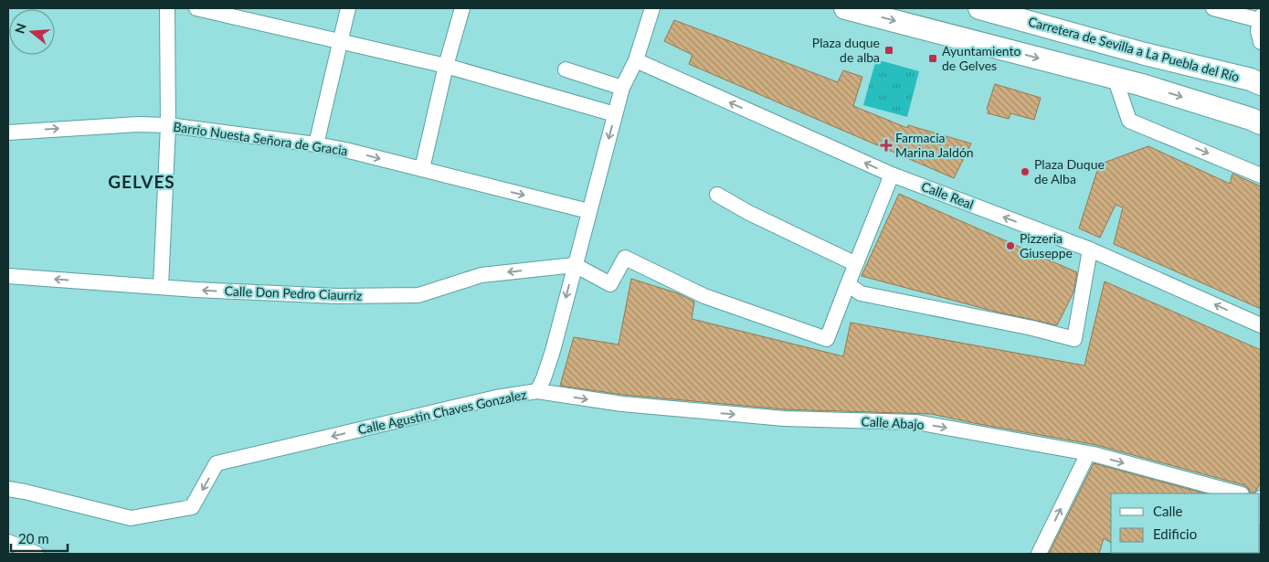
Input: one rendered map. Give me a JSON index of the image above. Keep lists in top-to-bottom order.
{
  "streets": {
    "main road": ["Carretera de Sevilla a La Puebla del Río"],
    "street": [
      "Barrio Nuesta Señora de Gracia",
      "Calle Real",
      "Calle Don Pedro Ciaurriz",
      "Calle Agustin Chaves Gonzalez",
      "Calle Abajo"
    ]
  },
  "crossings": [
    ["Barrio Nuesta Señora de Gracia", "Calle Agustin Chaves Gonzalez"],
    ["Calle Real", "Calle Agustin Chaves Gonzalez"],
    ["Calle Don Pedro Ciaurriz", "Calle Agustin Chaves Gonzalez"],
    ["Calle Agustin Chaves Gonzalez", "Calle Abajo"]
  ],
  "one_way": [
    "Calle Real",
    "Calle Don Pedro Ciaurriz",
    "Calle Agustin Chaves Gonzalez",
    "Calle Abajo"
  ],
  "districts": ["GELVES"],
  "places": {
    "transit": ["Plaza duque de alba", "Ayuntamiento de Gelves"],
    "health": ["Farmacia Marina Jaldón"],
    "other": ["Plaza Duque de Alba", "Pizzeria Giuseppe"]
  },
  "legend": ["Calle", "Edificio"],
  "scale_bar": "20 m",
  "north": "left"
}
